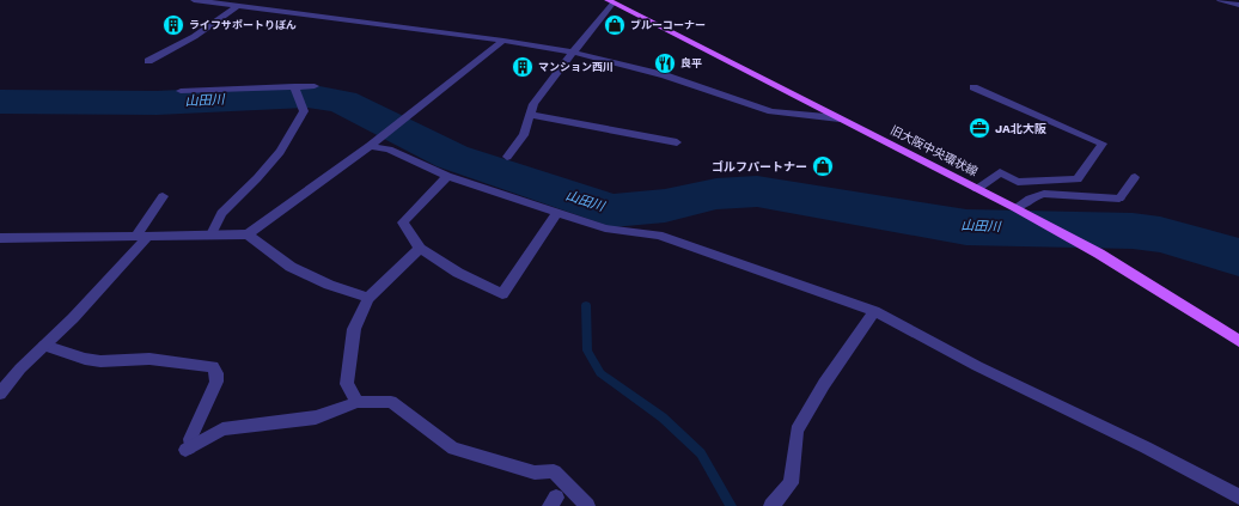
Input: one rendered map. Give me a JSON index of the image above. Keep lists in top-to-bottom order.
{
  "streets": {
    "main road": ["旧大阪中央環状線"]
  },
  "water": ["山田川"],
  "places": {
    "building": ["ライフサポートりぼん", "マンション西川"],
    "shop": ["ブルーコーナー", "ゴルフパートナー"],
    "restaurant": ["良平"],
    "office": ["JA北大阪"]
  }
}
